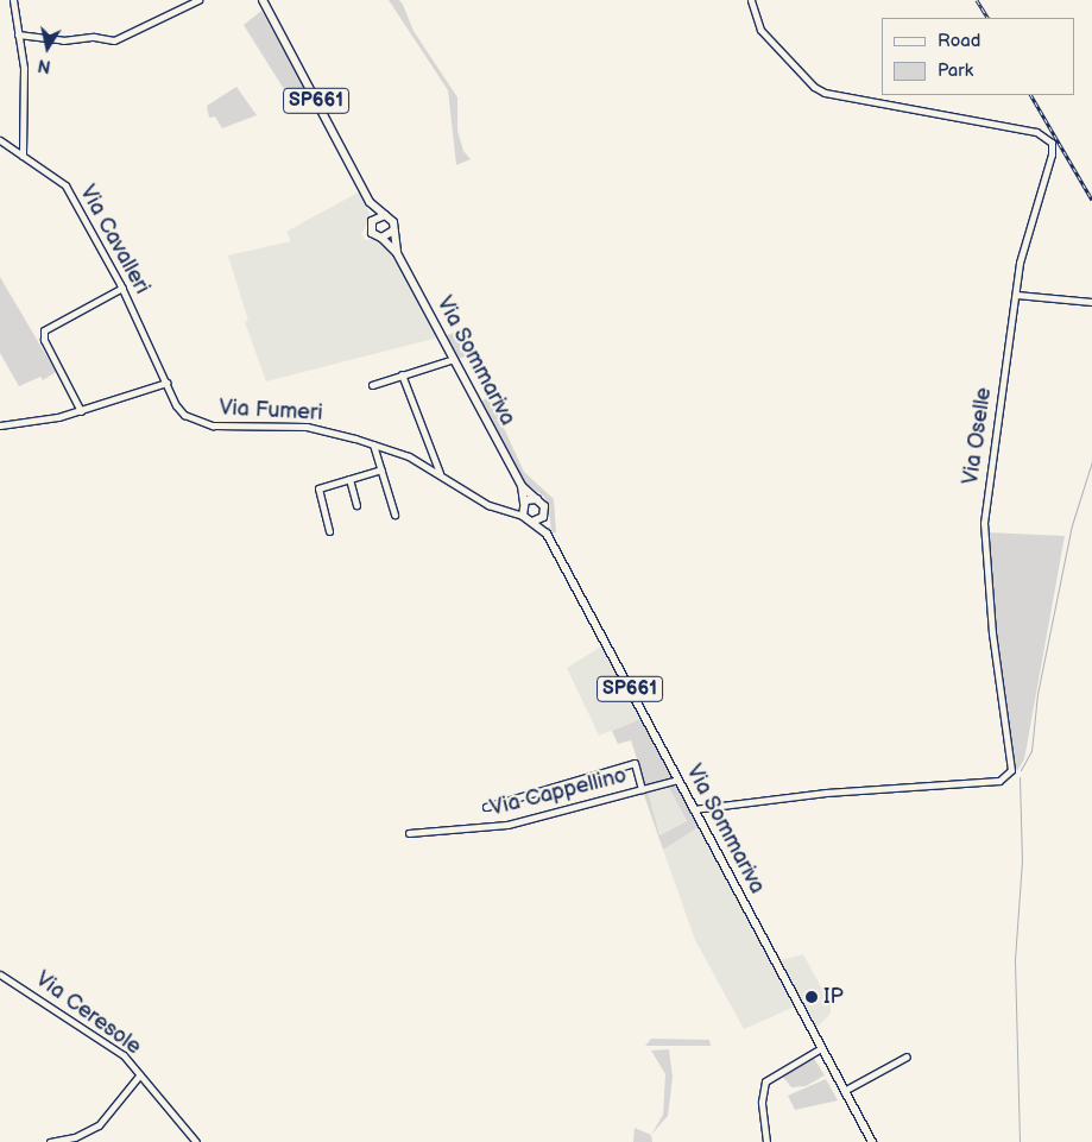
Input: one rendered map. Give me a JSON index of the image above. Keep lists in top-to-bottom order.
{
  "streets": {
    "main road": ["SP661", "Via Sommariva"],
    "street": [
      "Via Cavalleri",
      "Via Fumeri",
      "Via Oselle",
      "Via Cappellino",
      "Via Ceresole"
    ]
  },
  "crossings": [
    ["SP661", "Via Sommariva"],
    ["Via Cavalleri", "Via Fumeri"],
    ["Via Sommariva", "Via Fumeri"],
    ["Via Sommariva", "Via Oselle"],
    ["Via Sommariva", "Via Cappellino"]
  ],
  "places": ["IP"],
  "legend": ["Road", "Park"],
  "north": "bottom"
}
